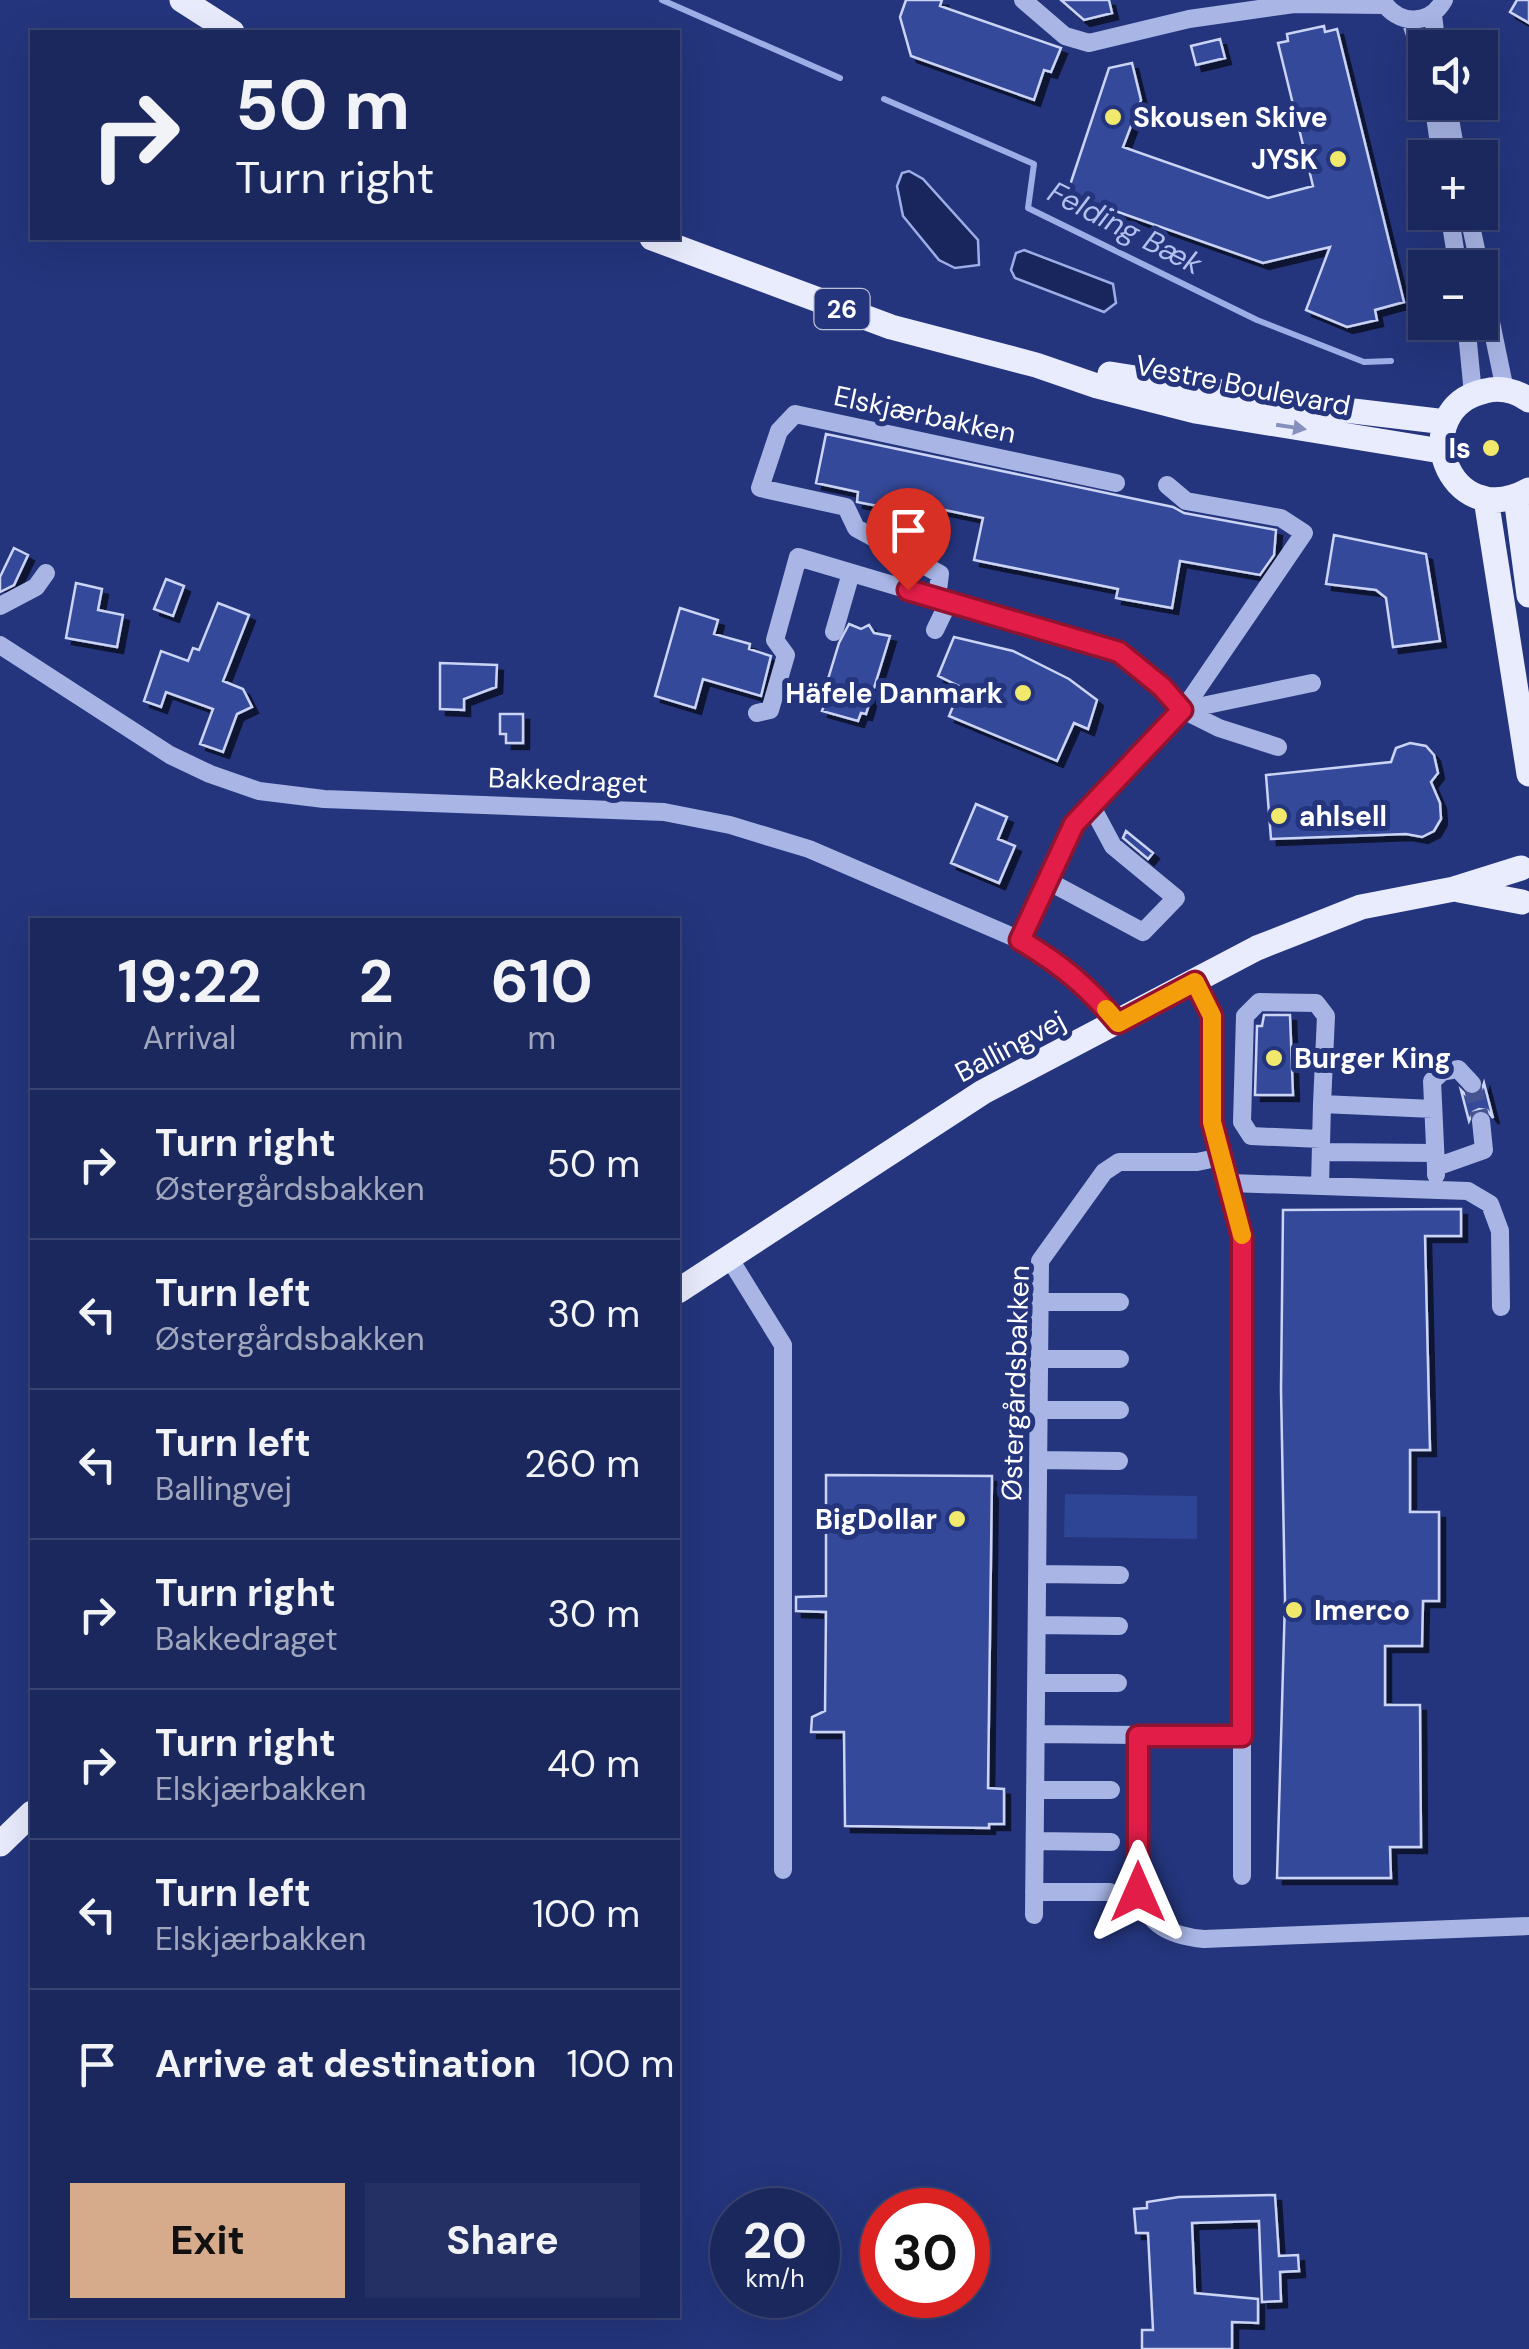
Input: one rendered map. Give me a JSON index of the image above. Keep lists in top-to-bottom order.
{
  "streets": {
    "main road": ["26", "Vestre Boulevard", "Ballingvej"],
    "street": ["Elskjærbakken", "Bakkedraget", "Østergårdsbakken"]
  },
  "crossings": [
    ["Bakkedraget", "Ballingvej"]
  ],
  "water": ["Felding Bæk"],
  "places": [
    "Skousen Skive",
    "JYSK",
    "Is",
    "Häfele Danmark",
    "ahlsell",
    "Burger King",
    "BigDollar",
    "Imerco"
  ],
  "page": {
    "map_buttons": ["+", "−"],
    "turn": ["50 m", "Turn right"],
    "eta": [
      "19:22",
      "Arrival",
      "2",
      "min",
      "610",
      "m"
    ],
    "list": [
      {
        "name": "Turn right",
        "note": "Østergårdsbakken",
        "value": "50 m"
      },
      {
        "name": "Turn left",
        "note": "Østergårdsbakken",
        "value": "30 m"
      },
      {
        "name": "Turn left",
        "note": "Ballingvej",
        "value": "260 m"
      },
      {
        "name": "Turn right",
        "note": "Bakkedraget",
        "value": "30 m"
      },
      {
        "name": "Turn right",
        "note": "Elskjærbakken",
        "value": "40 m"
      },
      {
        "name": "Turn left",
        "note": "Elskjærbakken",
        "value": "100 m"
      },
      {
        "name": "Arrive at destination",
        "value": "100 m"
      }
    ],
    "buttons": ["Exit", "Share"],
    "speed": "20 km/h",
    "limit": "30"
  }
}
